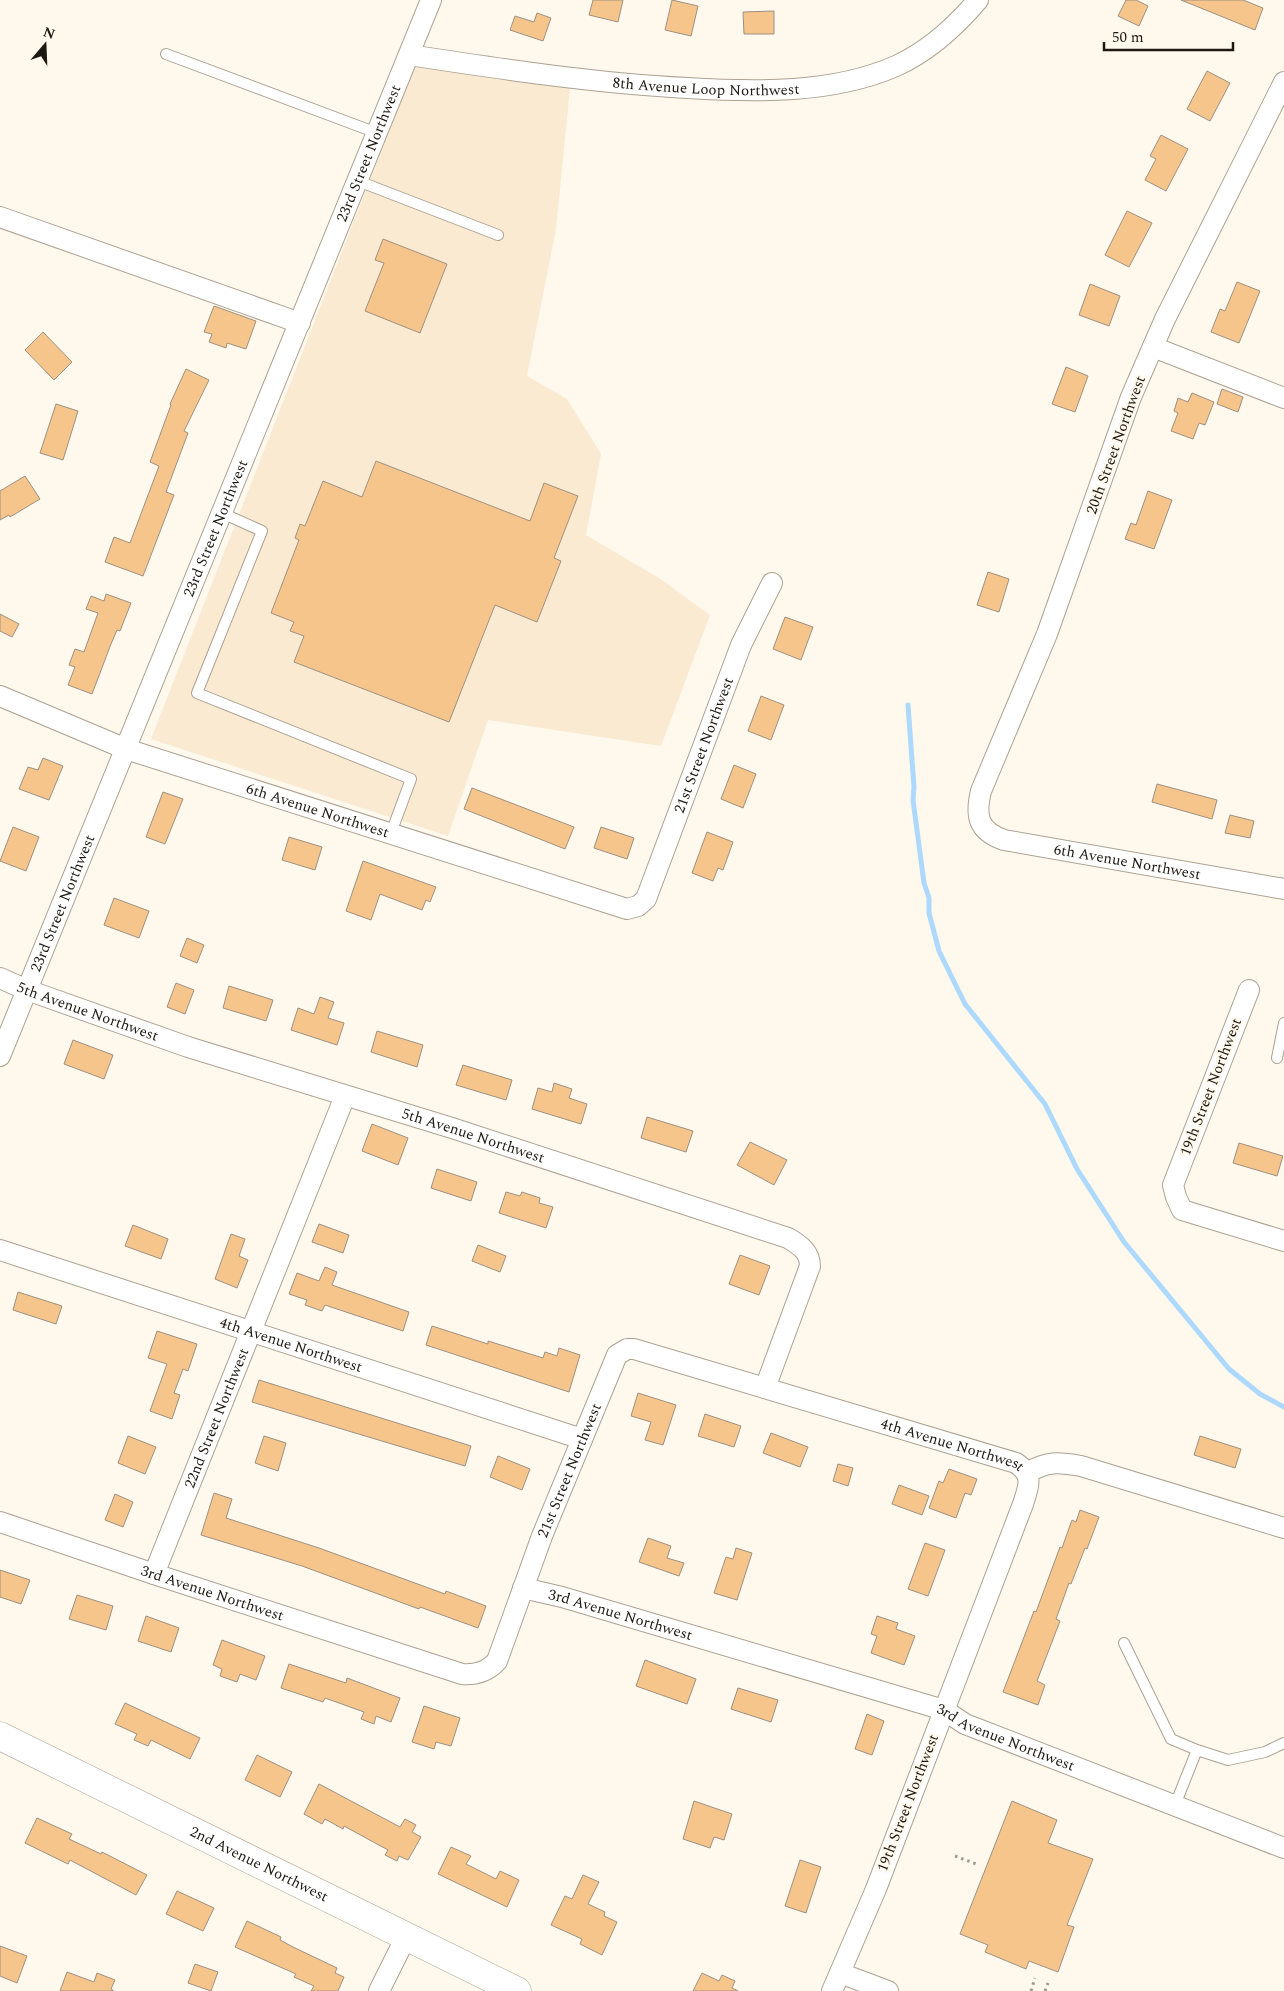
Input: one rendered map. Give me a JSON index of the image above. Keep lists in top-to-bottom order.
{
  "streets": {
    "main road": ["2nd Avenue Northwest"],
    "street": [
      "8th Avenue Loop Northwest",
      "23rd Street Northwest",
      "20th Street Northwest",
      "21st Street Northwest",
      "6th Avenue Northwest",
      "5th Avenue Northwest",
      "19th Street Northwest",
      "4th Avenue Northwest",
      "22nd Street Northwest",
      "3rd Avenue Northwest"
    ]
  },
  "crossings": [
    ["8th Avenue Loop Northwest", "23rd Street Northwest"],
    ["23rd Street Northwest", "6th Avenue Northwest"],
    ["23rd Street Northwest", "5th Avenue Northwest"],
    ["20th Street Northwest", "6th Avenue Northwest"],
    ["21st Street Northwest", "6th Avenue Northwest"],
    ["21st Street Northwest", "4th Avenue Northwest"],
    ["21st Street Northwest", "3rd Avenue Northwest"],
    ["5th Avenue Northwest", "4th Avenue Northwest"],
    ["5th Avenue Northwest", "22nd Street Northwest"],
    ["19th Street Northwest", "4th Avenue Northwest"],
    ["19th Street Northwest", "3rd Avenue Northwest"],
    ["4th Avenue Northwest", "22nd Street Northwest"],
    ["22nd Street Northwest", "3rd Avenue Northwest"]
  ],
  "scale_bar": "50 m",
  "north": "top"
}
